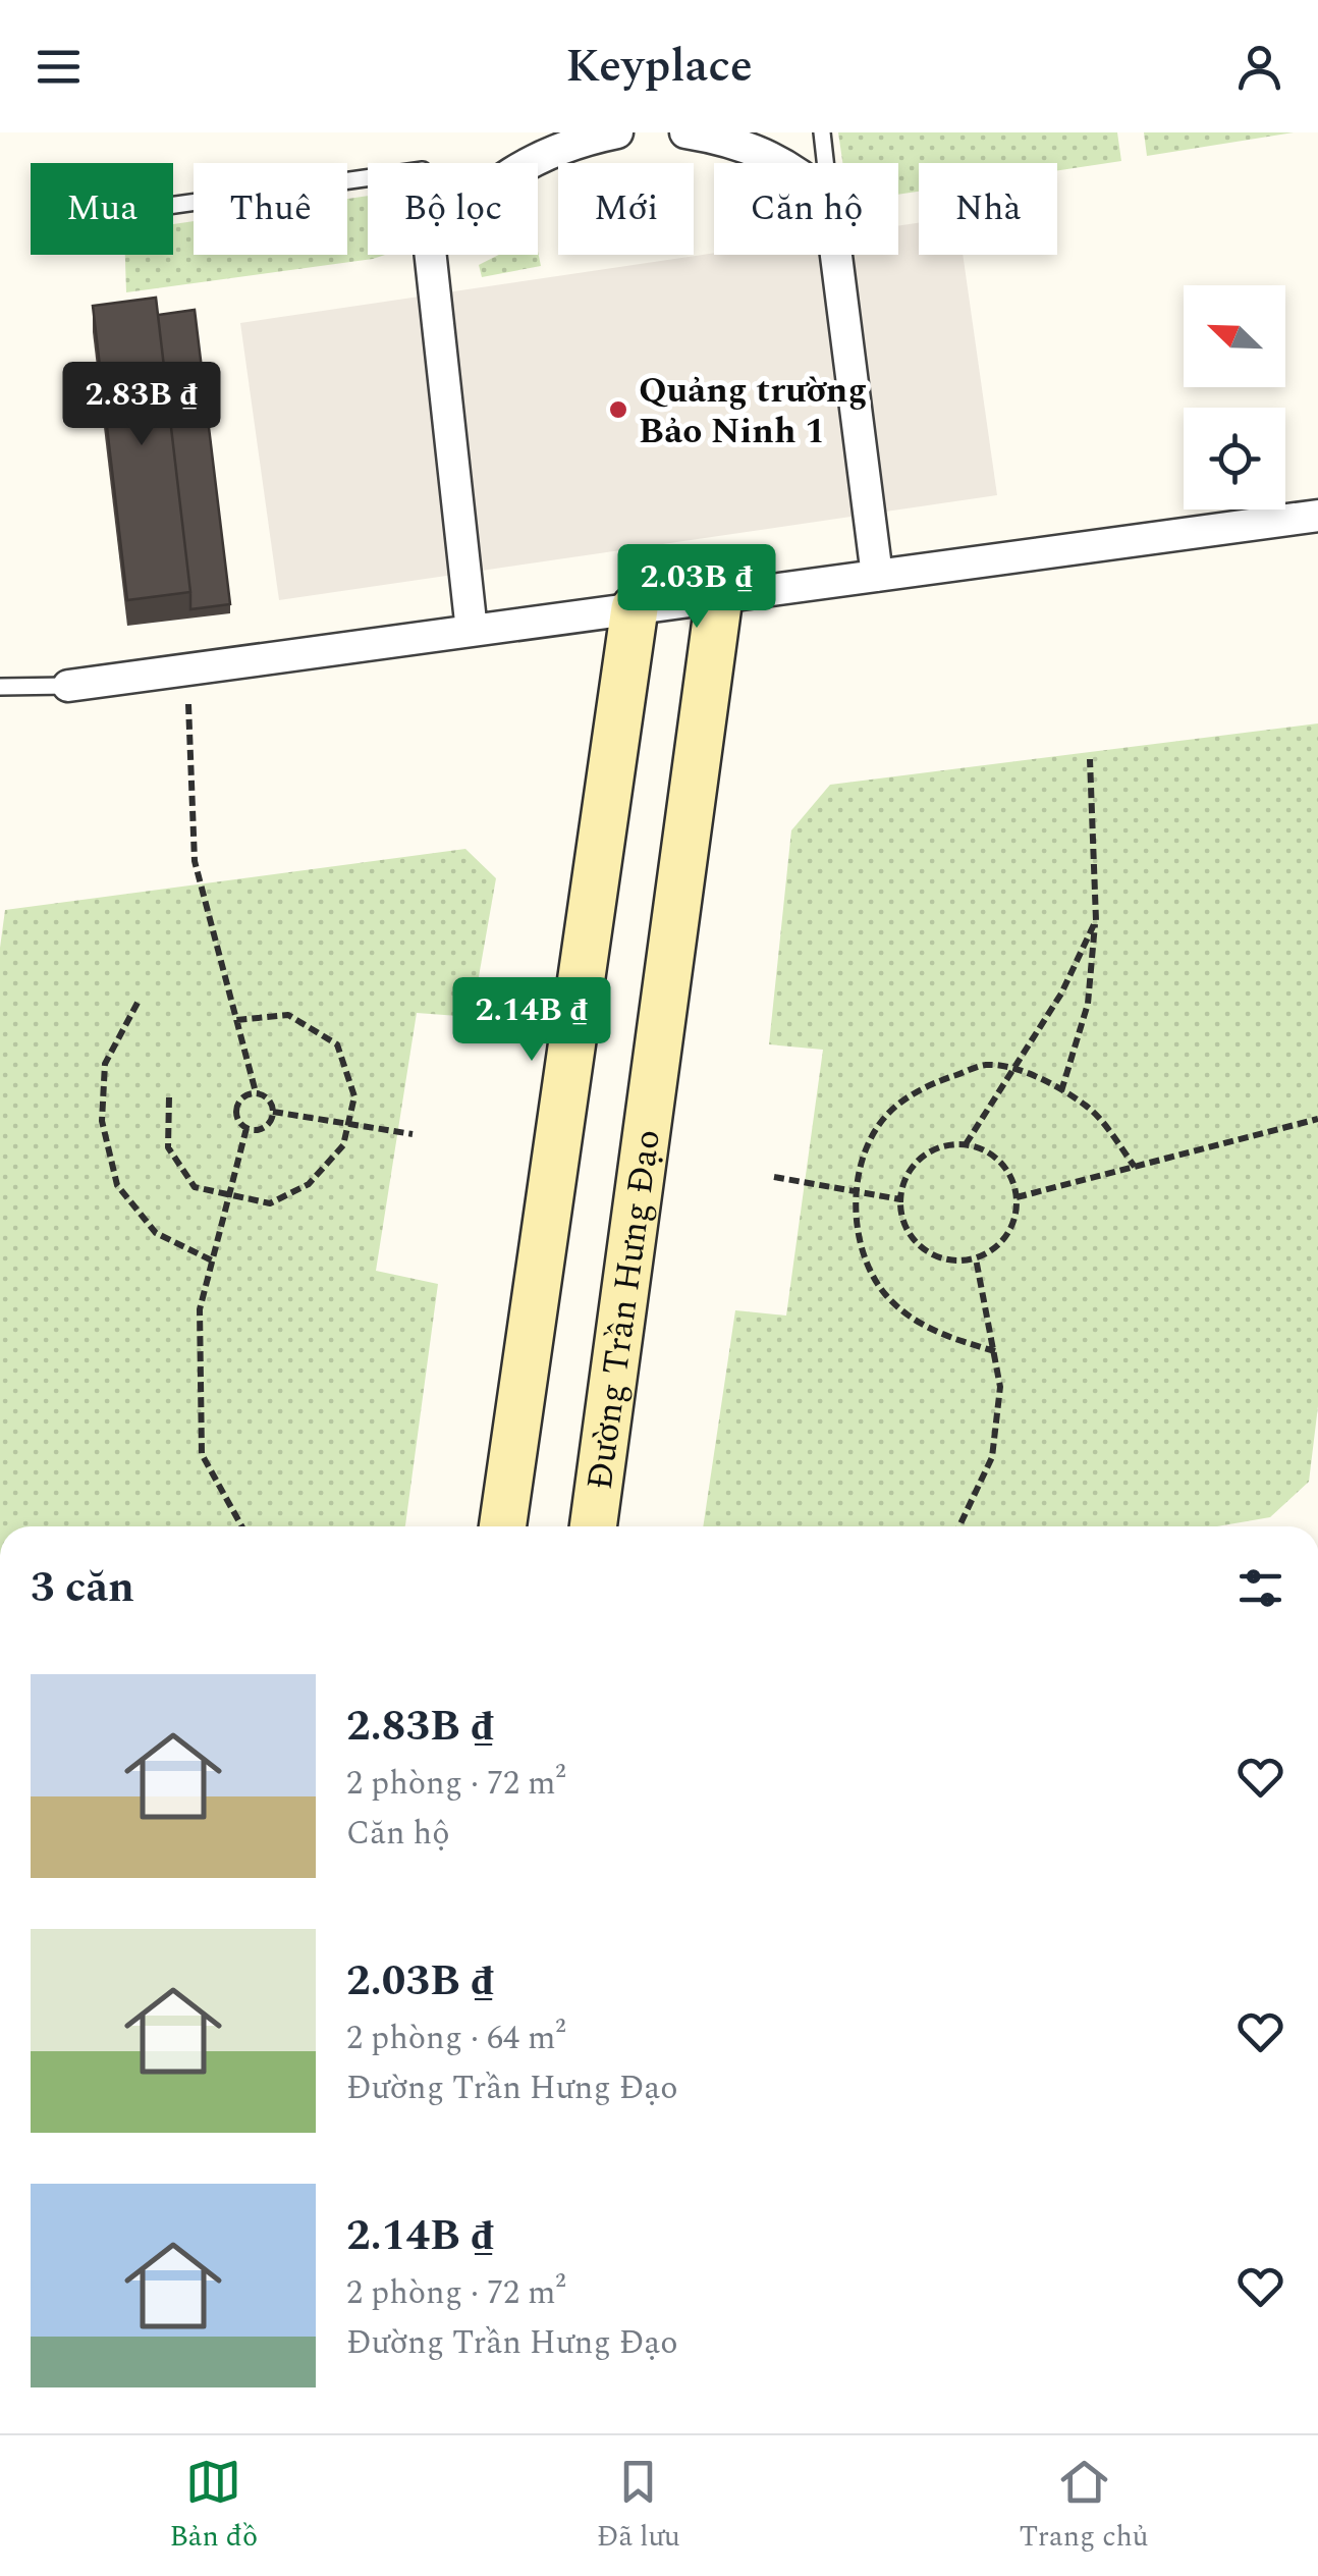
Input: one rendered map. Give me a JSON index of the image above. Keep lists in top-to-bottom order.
{
  "streets": {
    "main road": ["Đường Trần Hưng Đạo"]
  },
  "places": ["Quảng trường Bảo Ninh 1"],
  "north": "top left",
  "page": {
    "header": "Keyplace",
    "chip": [
      "Mua",
      "Thuê",
      "Bộ lọc",
      "Mới",
      "Căn hộ",
      "Nhà"
    ],
    "price": ["2.83B ₫", "2.03B ₫", "2.14B ₫"],
    "heading": "3 căn",
    "list": [
      {
        "name": "2.83B ₫",
        "note": "2 phòng · 72 m² · Căn hộ"
      },
      {
        "name": "2.03B ₫",
        "note": "2 phòng · 64 m² · Đường Trần Hưng Đạo"
      },
      {
        "name": "2.14B ₫",
        "note": "2 phòng · 72 m² · Đường Trần Hưng Đạo"
      }
    ],
    "tabs": ["Bản đồ", "Đã lưu", "Trang chủ"]
  }
}
